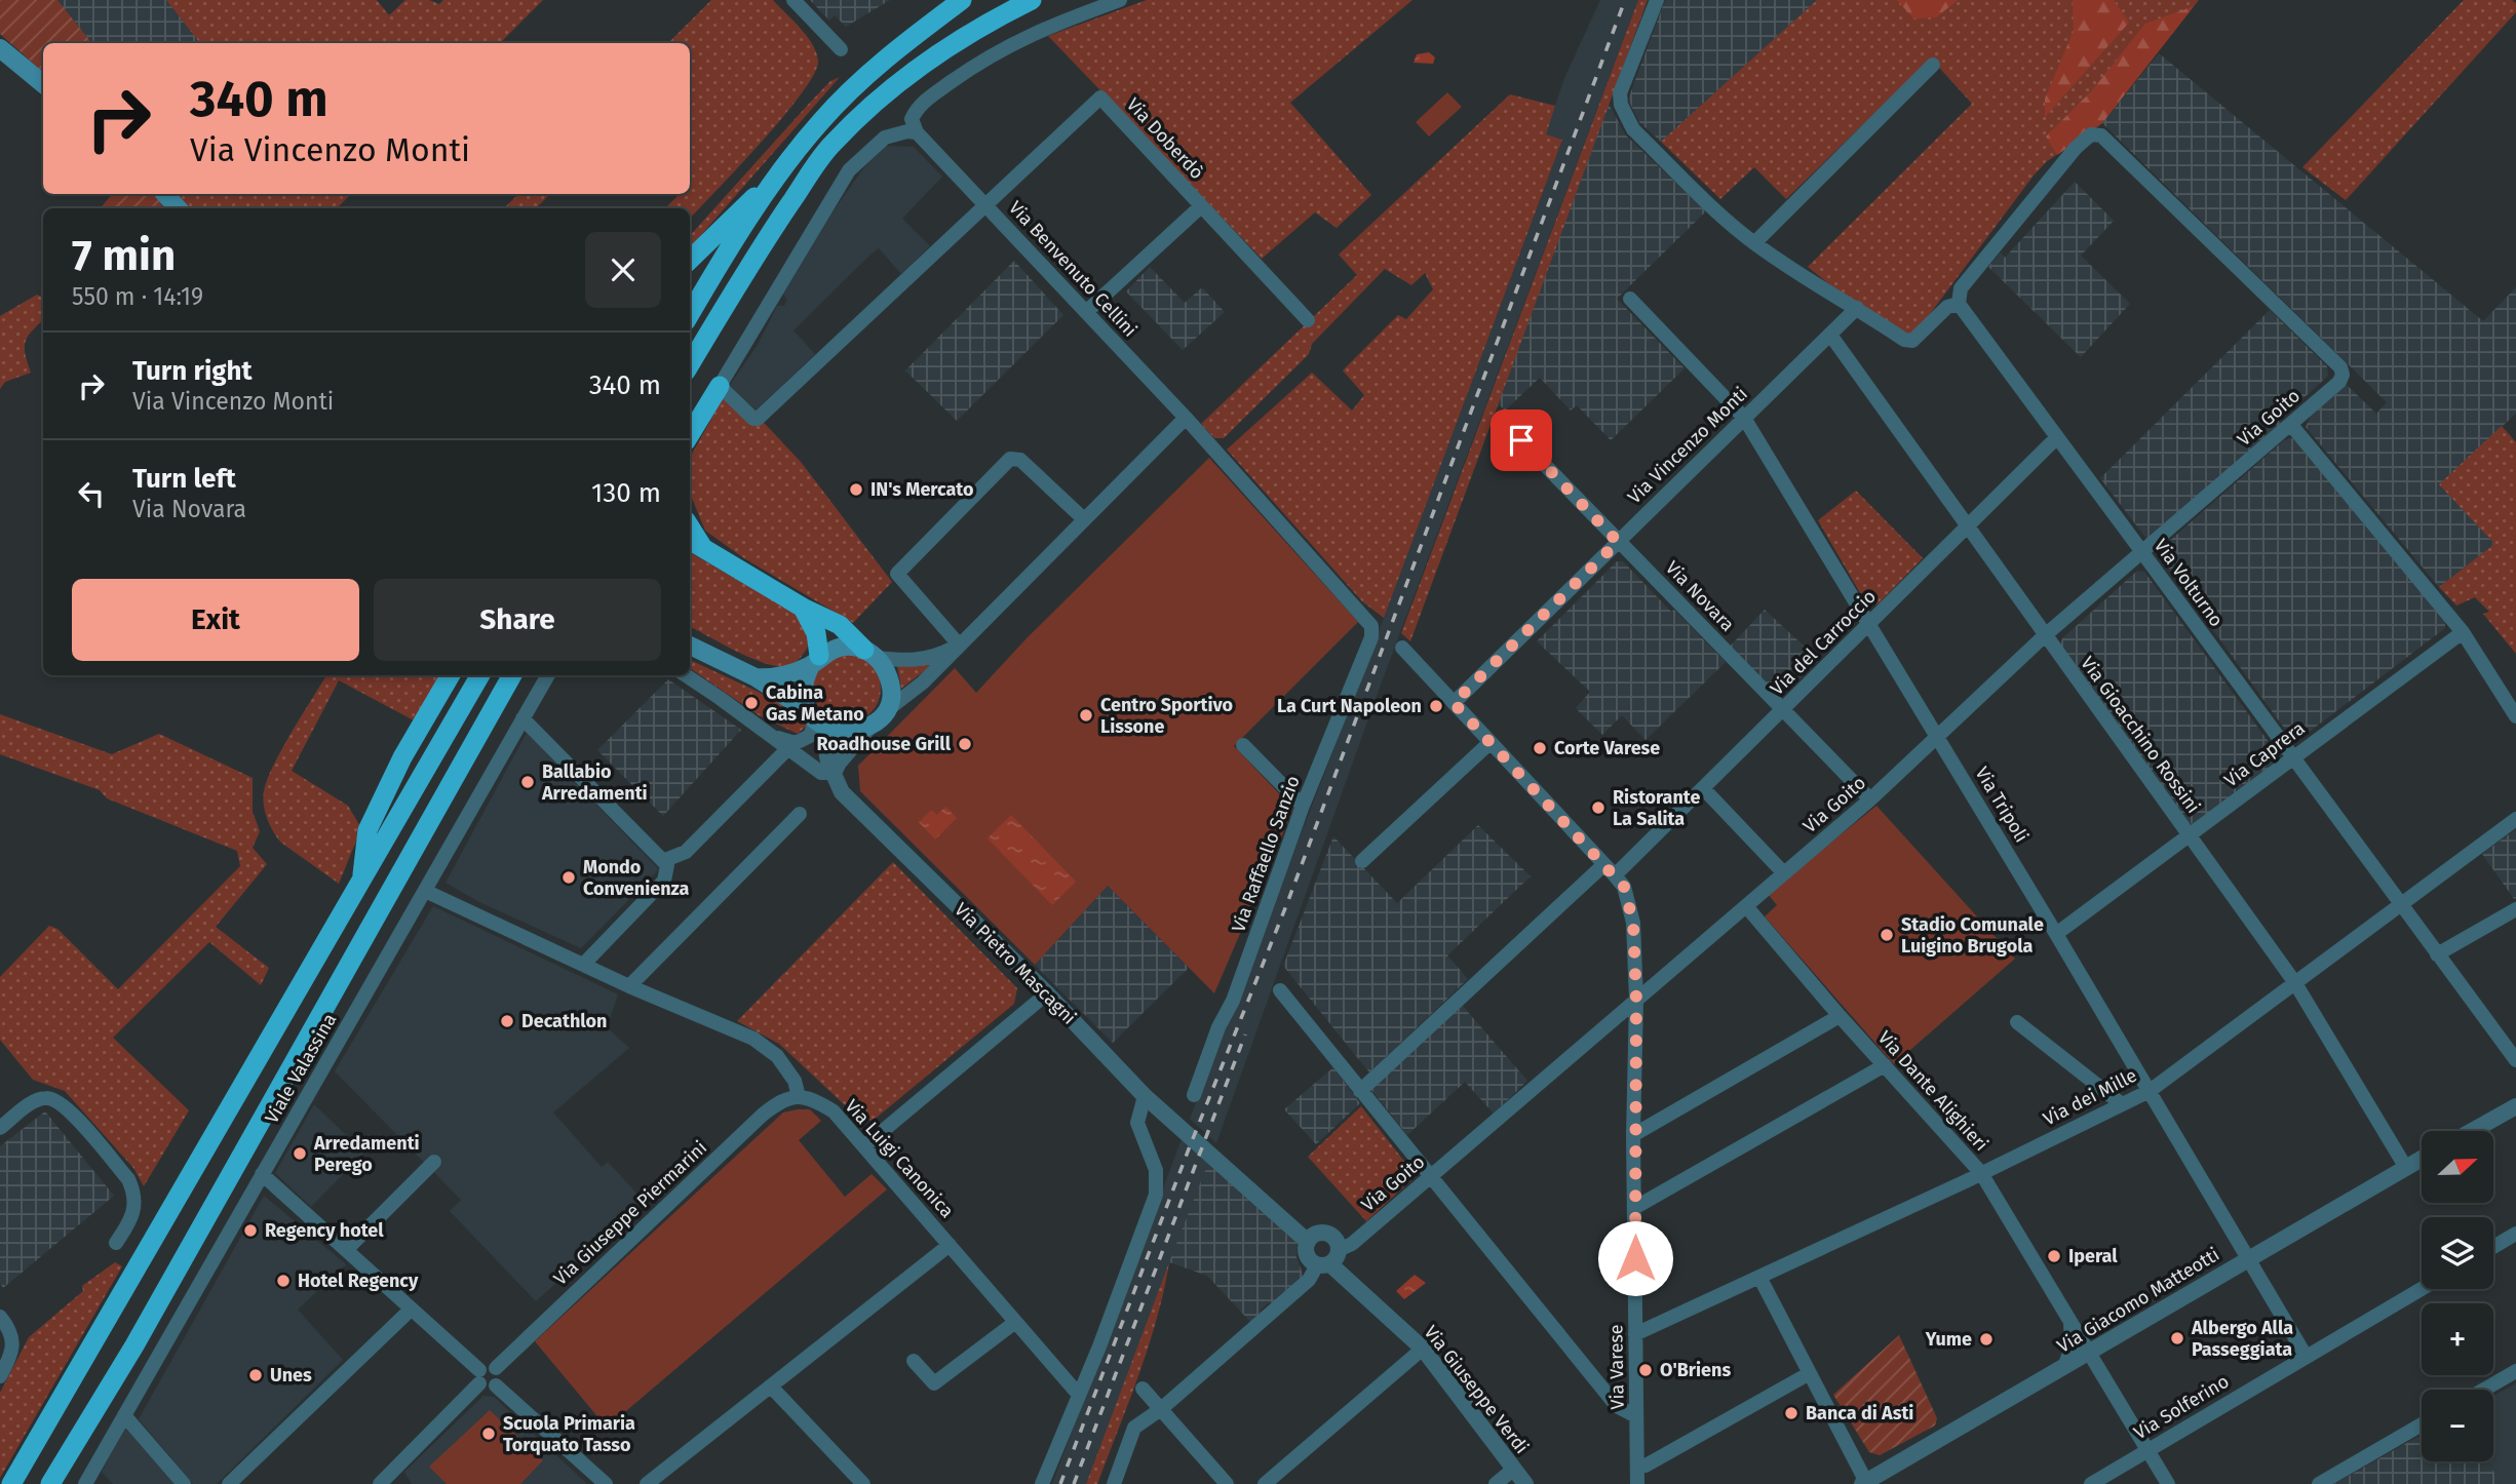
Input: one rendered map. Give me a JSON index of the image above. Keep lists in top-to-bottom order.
{
  "streets": {
    "main road": ["Via Pietro Mascagni"],
    "street": [
      "Via Doberdò",
      "Via Benvenuto Cellini",
      "Via Goito",
      "Via Vincenzo Monti",
      "Via Volturno",
      "Via Novara",
      "Via del Carroccio",
      "Via Gioacchino Rossini",
      "Via Caprera",
      "Via Tripoli",
      "Via Raffaello Sanzio",
      "Viale Valassina",
      "Via Dante Alighieri",
      "Via dei Mille",
      "Via Luigi Canonica",
      "Via Giuseppe Piermarini",
      "Via Giacomo Matteotti",
      "Via Varese",
      "Via Giuseppe Verdi",
      "Via Solferino"
    ]
  },
  "crossings": [
    ["Via Doberdò", "Via Benvenuto Cellini"],
    ["Via Benvenuto Cellini", "Via Raffaello Sanzio"],
    ["Via Goito", "Via Volturno"],
    ["Via Goito", "Via Novara"],
    ["Via Goito", "Via Gioacchino Rossini"],
    ["Via Goito", "Via Tripoli"],
    ["Via Goito", "Via Dante Alighieri"],
    ["Via Goito", "Via Varese"],
    ["Via Goito", "Via Giuseppe Verdi"],
    ["Via Vincenzo Monti", "Via Novara"],
    ["Via Vincenzo Monti", "Via Gioacchino Rossini"],
    ["Via Vincenzo Monti", "Via Tripoli"],
    ["Via Vincenzo Monti", "Via Varese"],
    ["Via Volturno", "Via del Carroccio"],
    ["Via Volturno", "Via Caprera"],
    ["Via Volturno", "Via dei Mille"],
    ["Via Novara", "Via del Carroccio"],
    ["Via del Carroccio", "Via Gioacchino Rossini"],
    ["Via del Carroccio", "Via Tripoli"],
    ["Via del Carroccio", "Via Varese"],
    ["Via Gioacchino Rossini", "Via Caprera"],
    ["Via Gioacchino Rossini", "Via dei Mille"],
    ["Via Gioacchino Rossini", "Via Giacomo Matteotti"],
    ["Via Caprera", "Via Tripoli"],
    ["Via Tripoli", "Via dei Mille"],
    ["Via Tripoli", "Via Giacomo Matteotti"],
    ["Via Tripoli", "Via Solferino"],
    ["Via Pietro Mascagni", "Via Giuseppe Verdi"],
    ["Via Dante Alighieri", "Via dei Mille"],
    ["Via Dante Alighieri", "Via Giacomo Matteotti"],
    ["Via Dante Alighieri", "Via Solferino"],
    ["Via dei Mille", "Via Varese"],
    ["Via Luigi Canonica", "Via Giuseppe Piermarini"]
  ],
  "places": [
    "IN's Mercato",
    "Cabina Gas Metano",
    "La Curt Napoleon",
    "Centro Sportivo Lissone",
    "Roadhouse Grill",
    "Corte Varese",
    "Ballabio Arredamenti",
    "Ristorante La Salita",
    "Mondo Convenienza",
    "Stadio Comunale Luigino Brugola",
    "Decathlon",
    "Arredamenti Perego",
    "Regency hotel",
    "Iperal",
    "Hotel Regency",
    "Albergo Alla Passeggiata",
    "Yume",
    "O'Briens",
    "Unes",
    "Banca di Asti",
    "Scuola Primaria Torquato Tasso"
  ],
  "north": "right",
  "page": {
    "turn": ["340 m", "Via Vincenzo Monti"],
    "heading": ["7 min", "550 m · 14:19"],
    "list": [
      {
        "name": "Turn right",
        "note": "Via Vincenzo Monti",
        "value": "340 m"
      },
      {
        "name": "Turn left",
        "note": "Via Novara",
        "value": "130 m"
      }
    ],
    "buttons": ["Exit", "Share"],
    "map_buttons": ["+", "−"]
  }
}
